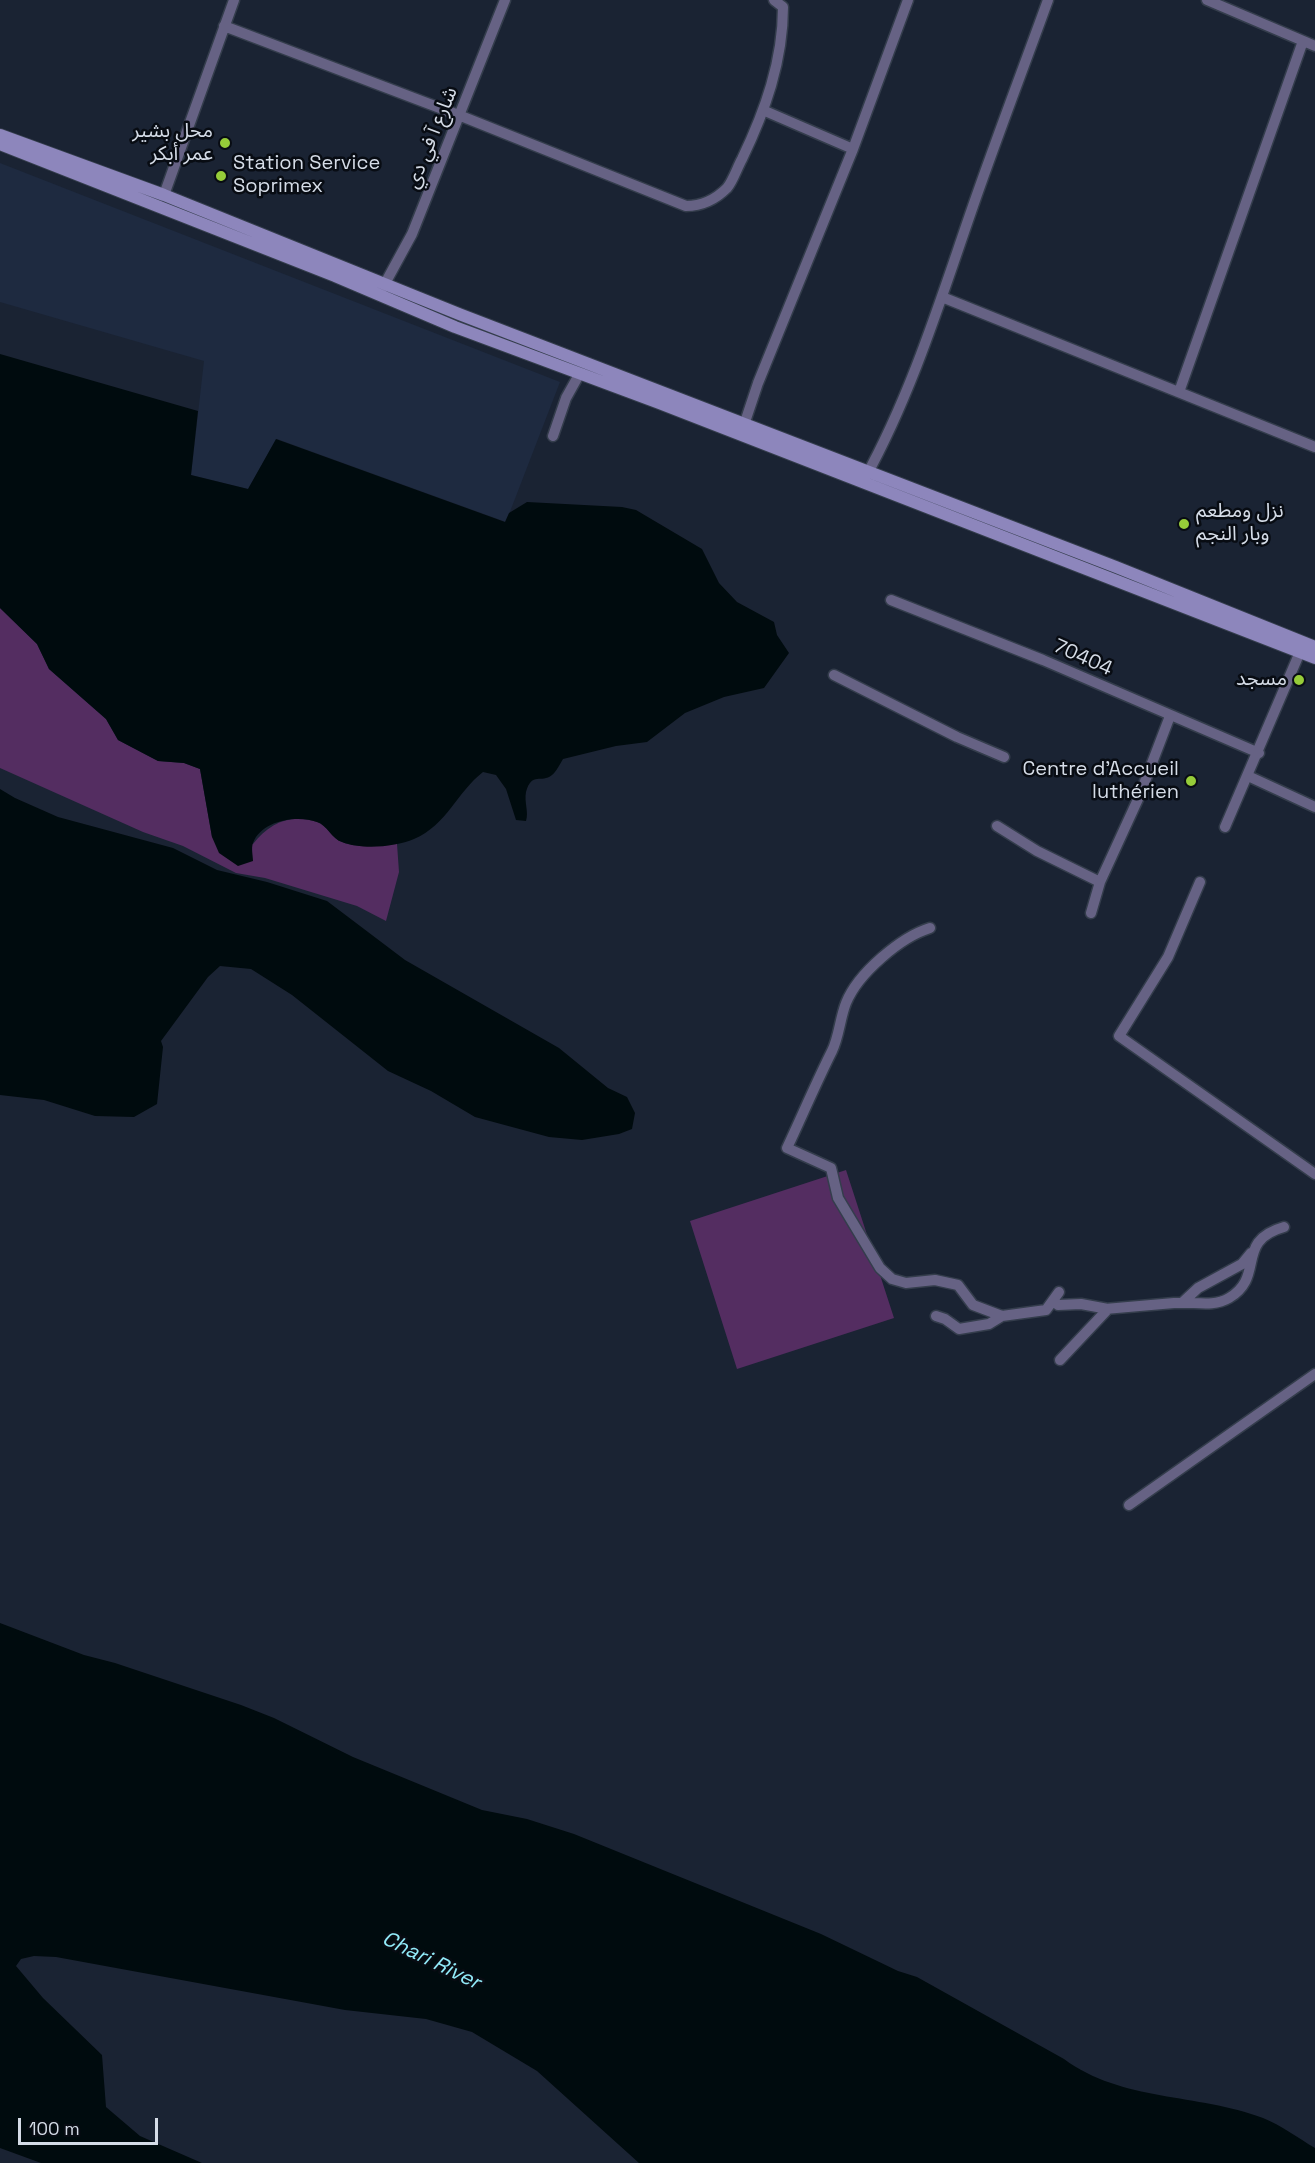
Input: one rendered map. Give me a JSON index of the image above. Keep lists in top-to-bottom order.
{
  "streets": {
    "street": ["شارع آ في دي", "70404"]
  },
  "water": ["Chari River"],
  "places": [
    "محل بشير عمر أبكر",
    "Station Service Soprimex",
    "نزل ومطعم وبار النجم",
    "مسجد",
    "Centre d'Accueil luthérien"
  ],
  "scale_bar": "100 m"
}
